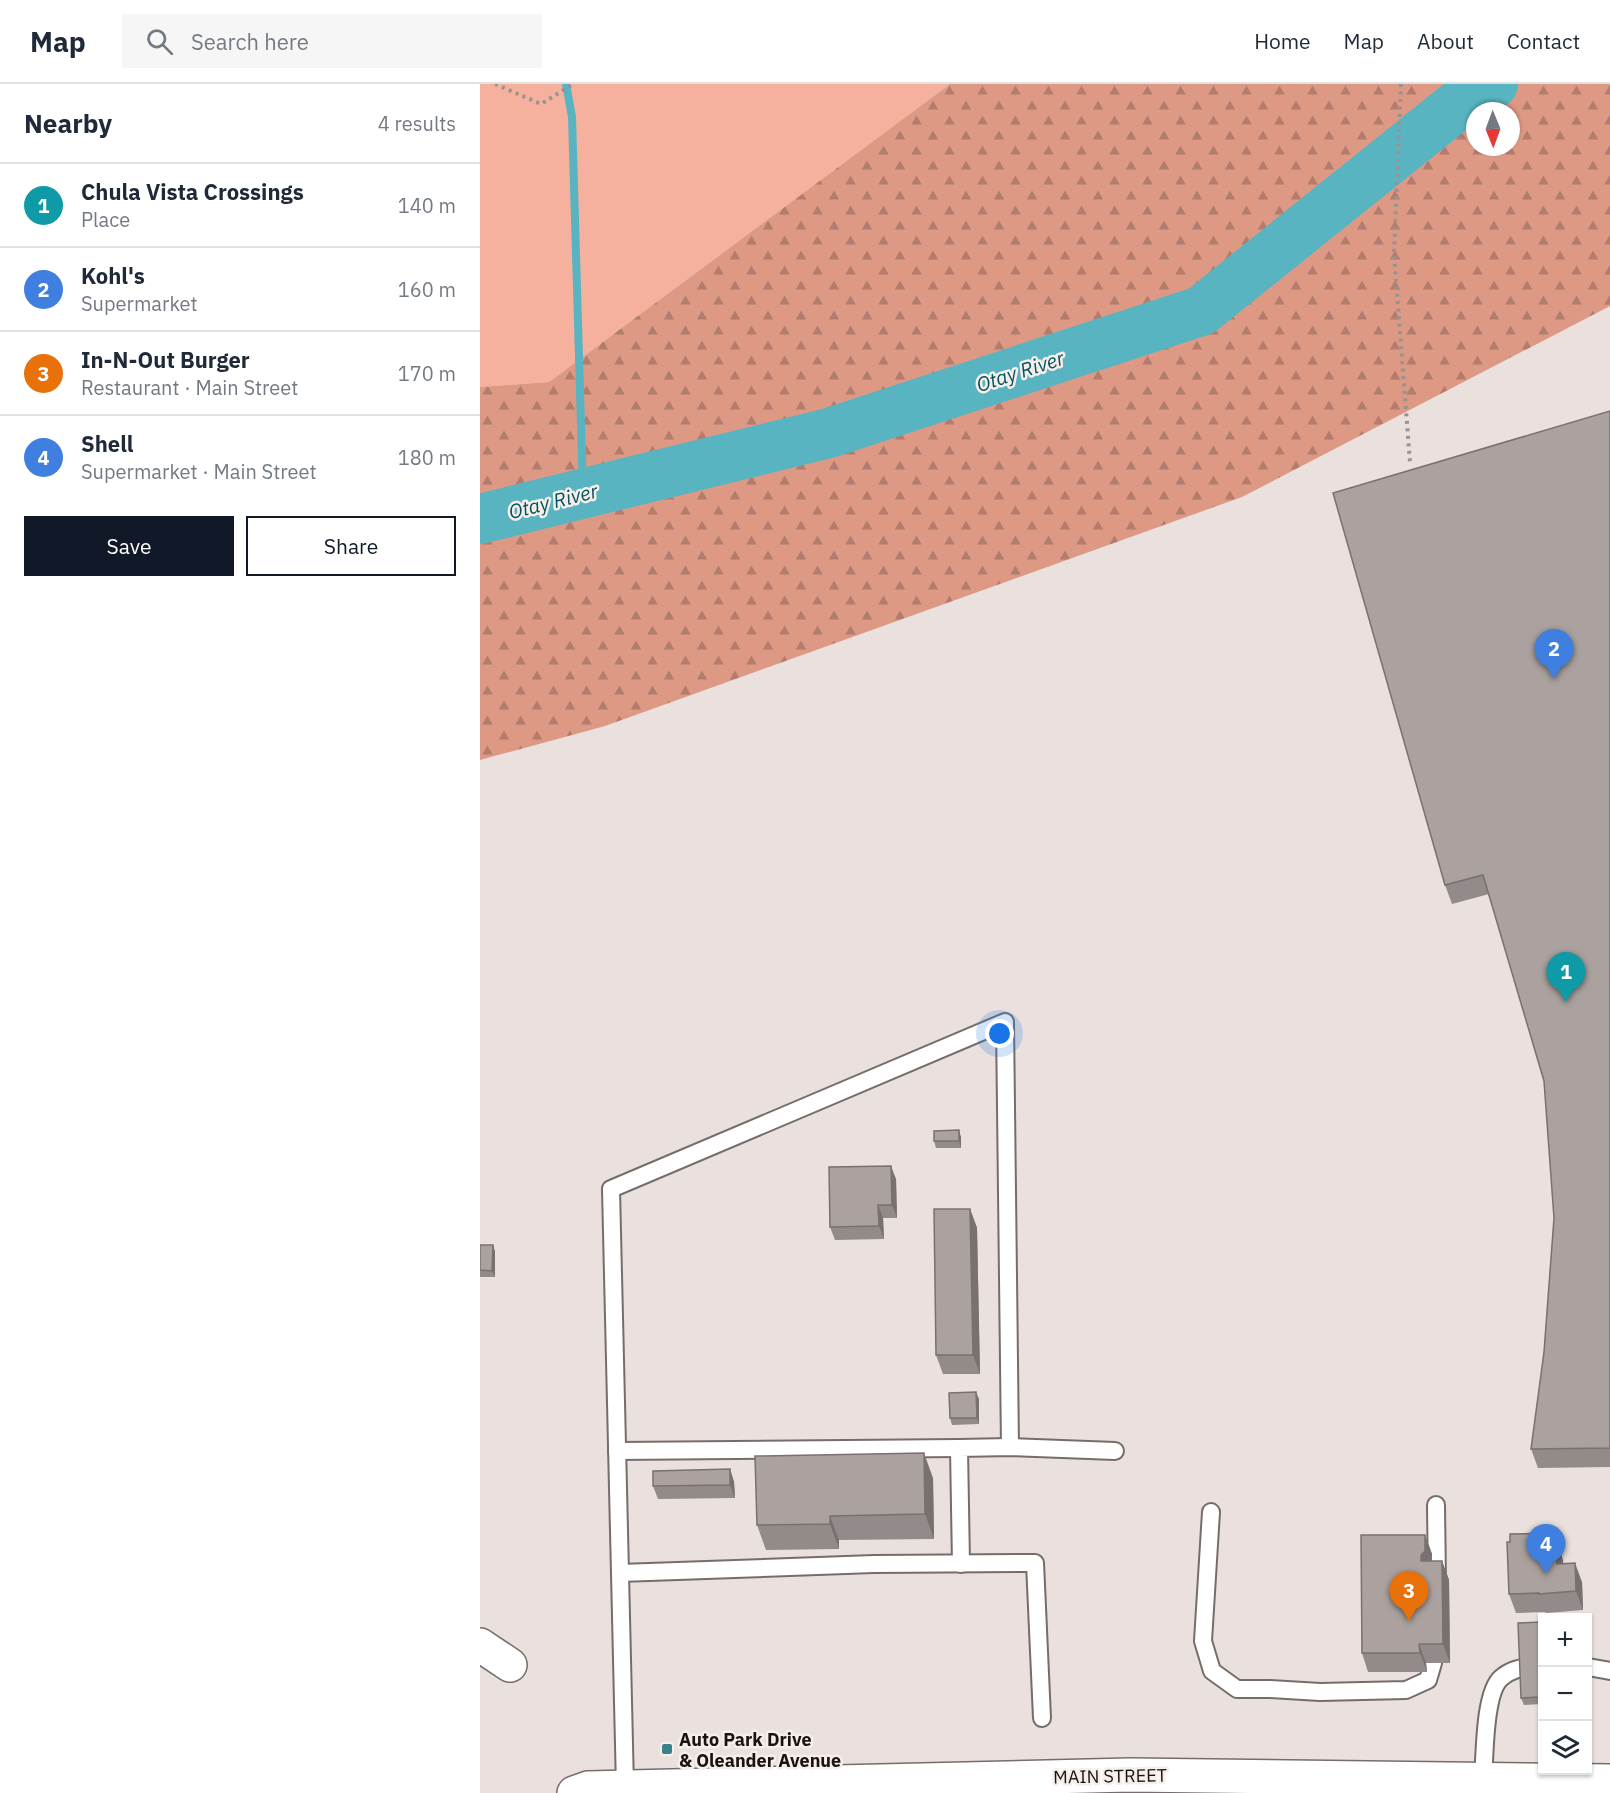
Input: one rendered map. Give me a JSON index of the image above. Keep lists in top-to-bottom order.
{
  "streets": {
    "main road": ["MAIN STREET"]
  },
  "water": ["Otay River"],
  "places": {
    "transit": ["Auto Park Drive & Oleander Avenue"]
  },
  "north": "bottom",
  "page": {
    "header": "Map",
    "search": "Search here",
    "nav": [
      "Home",
      "Map",
      "About",
      "Contact"
    ],
    "heading": ["Nearby", "4 results"],
    "list": [
      {
        "mark": "1",
        "name": "Chula Vista Crossings",
        "note": "Place",
        "value": "140 m"
      },
      {
        "mark": "2",
        "name": "Kohl's",
        "note": "Supermarket",
        "value": "160 m"
      },
      {
        "mark": "3",
        "name": "In-N-Out Burger",
        "note": "Restaurant · Main Street",
        "value": "170 m"
      },
      {
        "mark": "4",
        "name": "Shell",
        "note": "Supermarket · Main Street",
        "value": "180 m"
      }
    ],
    "buttons": ["Save", "Share"],
    "pins": [
      "2",
      "1",
      "4",
      "3"
    ],
    "map_buttons": ["+", "−"]
  }
}
